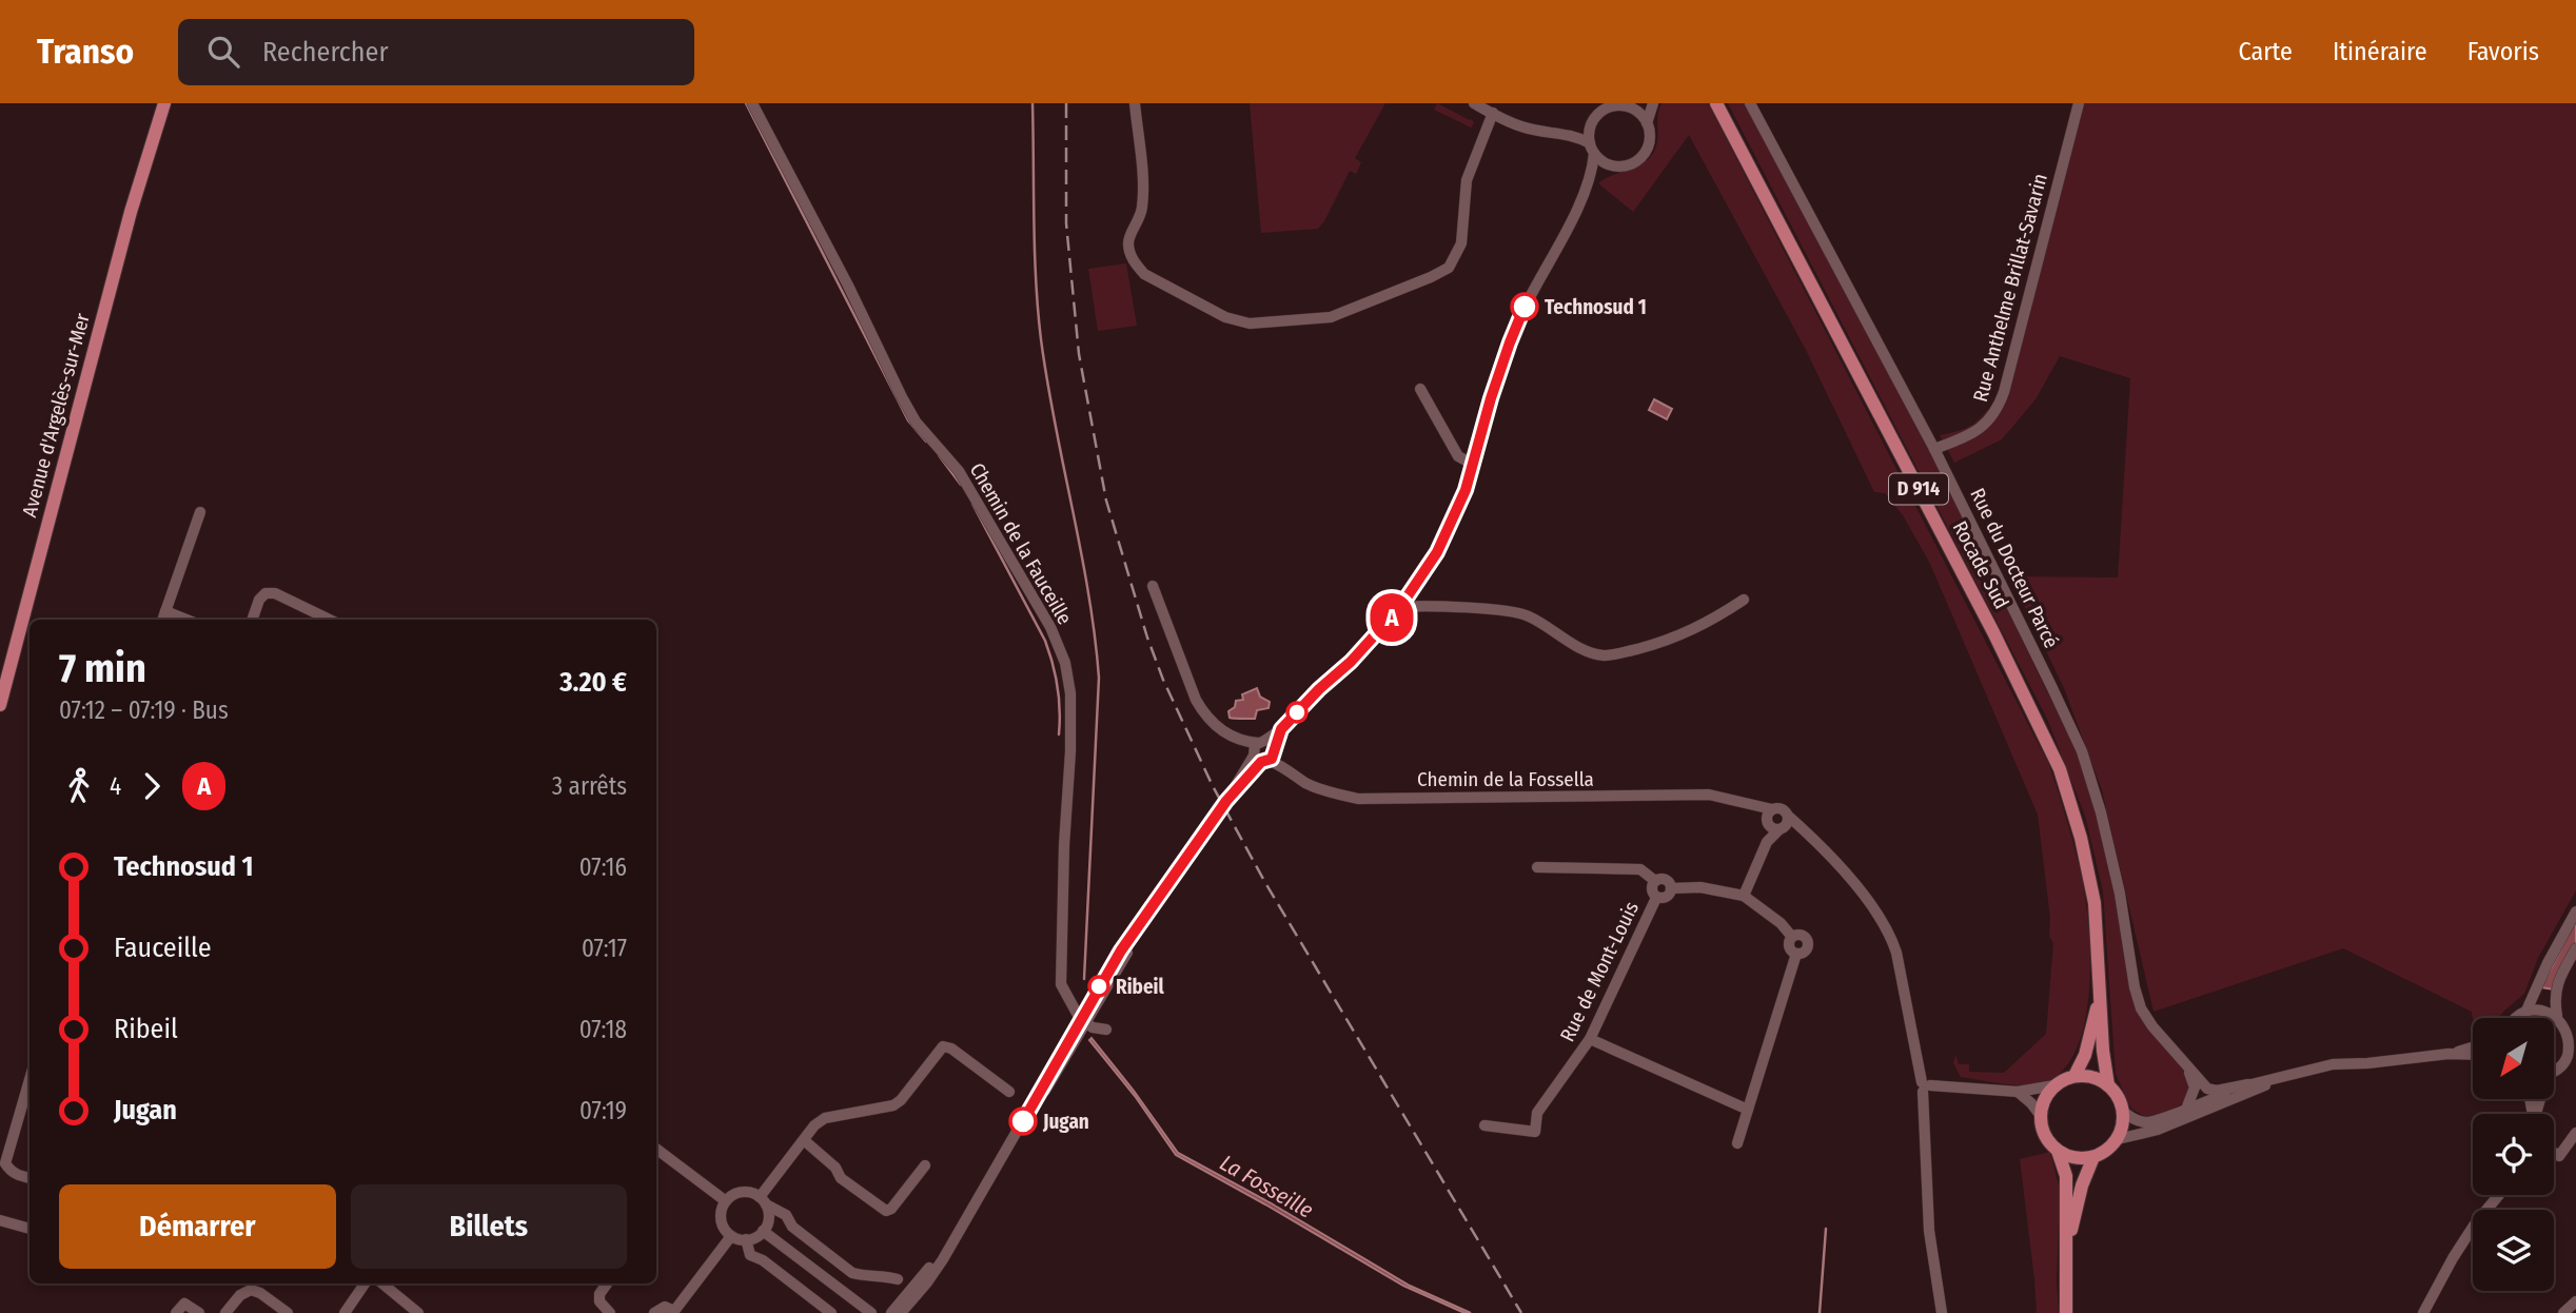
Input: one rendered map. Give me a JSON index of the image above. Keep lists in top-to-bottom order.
{
  "streets": {
    "main road": ["Avenue d'Argelès-sur-Mer", "D 914", "Rocade Sud"],
    "street": [
      "Rue Anthelme Brillat-Savarin",
      "Chemin de la Fauceille",
      "Rue du Docteur Parcé",
      "Chemin de la Fossella",
      "Rue de Mont-Louis"
    ]
  },
  "crossings": [
    ["Rue Anthelme Brillat-Savarin", "Rue du Docteur Parcé"],
    ["D 914", "Rocade Sud"]
  ],
  "water": ["La Fosseille"],
  "places": ["Technosud 1", "Ribeil", "Jugan"],
  "lines": ["bus line A"],
  "north": "bottom left",
  "page": {
    "header": "Transo",
    "search": "Rechercher",
    "nav": ["Carte", "Itinéraire", "Favoris"],
    "on_map": "A",
    "heading": ["7 min", "07:12 – 07:19 · Bus", "3.20 €"],
    "legs": ["4", "A", "3 arrêts"],
    "list": [
      {
        "name": "Technosud 1",
        "value": "07:16"
      },
      {
        "name": "Fauceille",
        "value": "07:17"
      },
      {
        "name": "Ribeil",
        "value": "07:18"
      },
      {
        "name": "Jugan",
        "value": "07:19"
      }
    ],
    "buttons": ["Démarrer", "Billets"]
  }
}
